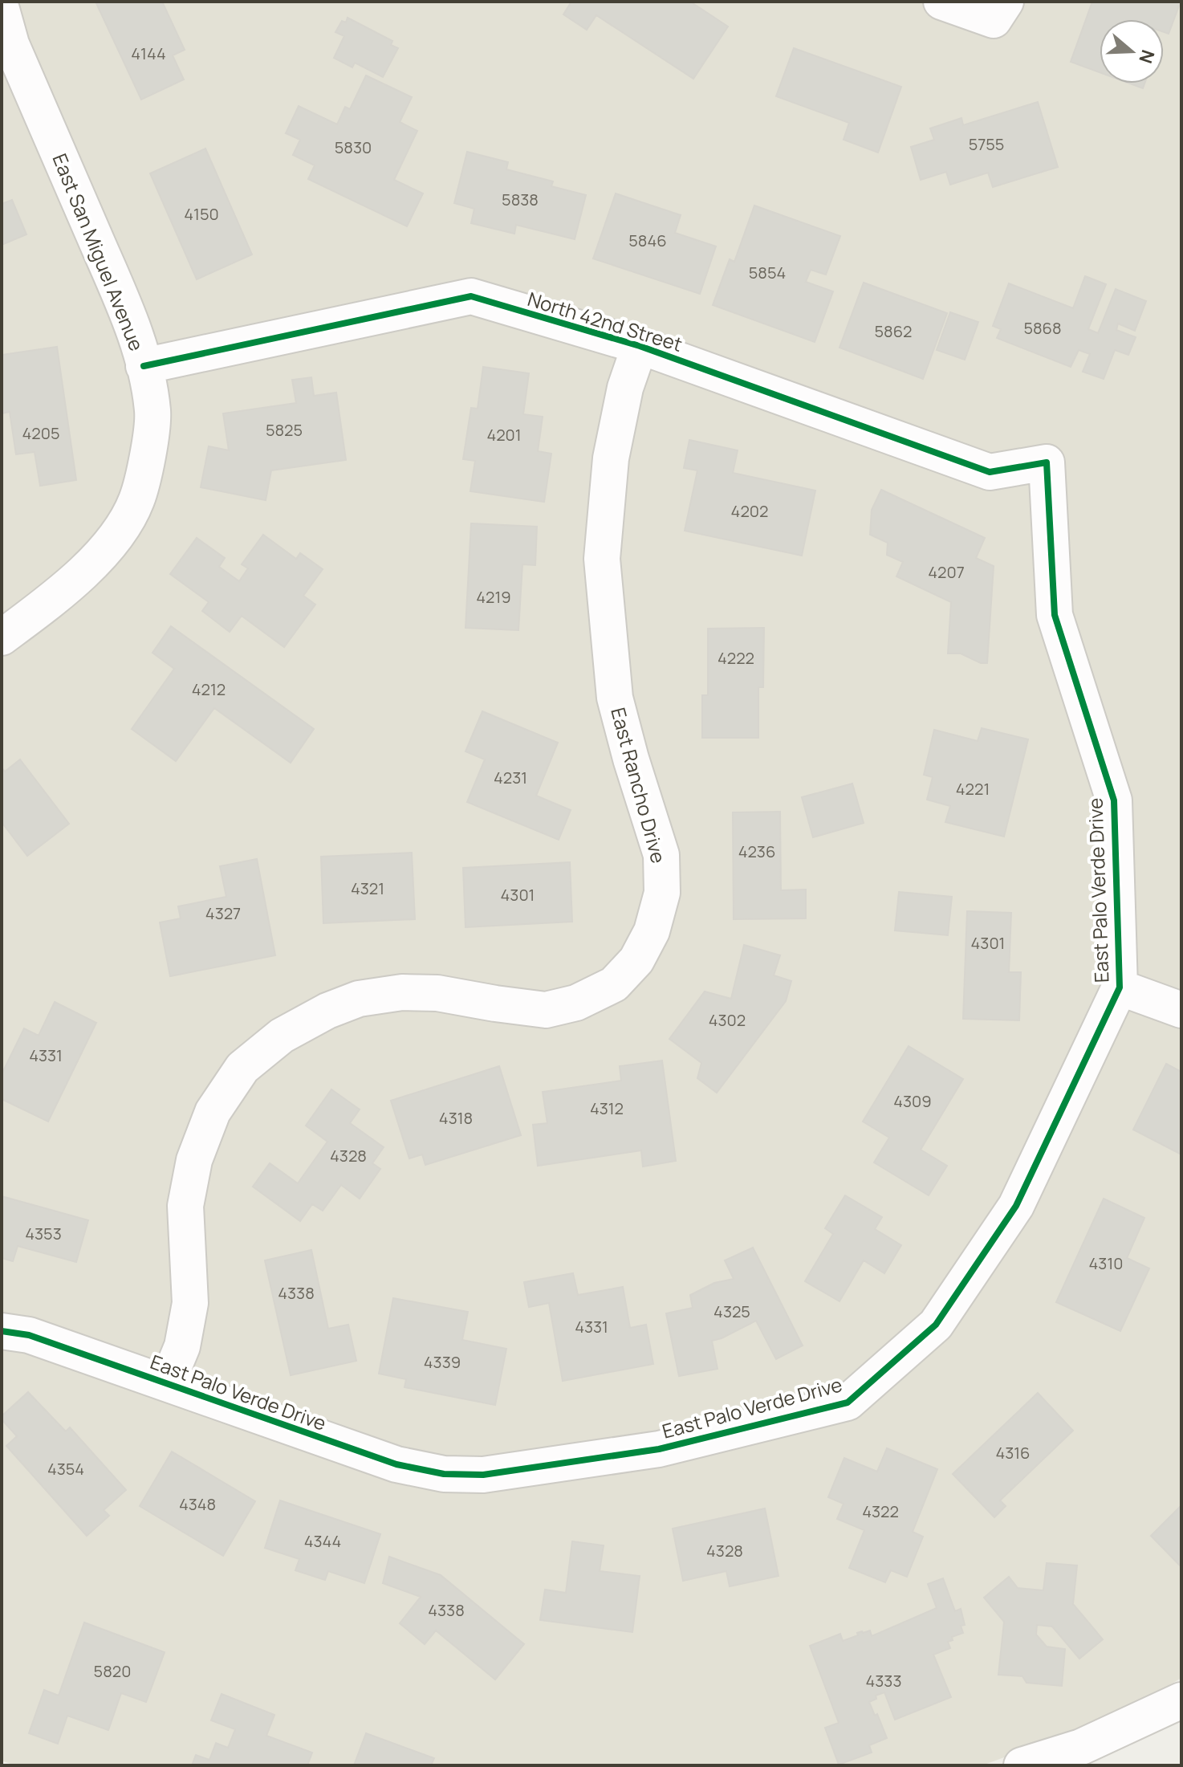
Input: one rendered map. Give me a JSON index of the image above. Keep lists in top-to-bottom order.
{
  "streets": {
    "street": [
      "East San Miguel Avenue",
      "North 42nd Street",
      "East Rancho Drive",
      "East Palo Verde Drive"
    ]
  },
  "crossings": [
    ["East San Miguel Avenue", "North 42nd Street"],
    ["North 42nd Street", "East Rancho Drive"],
    ["North 42nd Street", "East Palo Verde Drive"],
    ["East Rancho Drive", "East Palo Verde Drive"]
  ],
  "house_numbers": [
    "4144",
    "5755",
    "5830",
    "5838",
    "4150",
    "5846",
    "5854",
    "5868",
    "5862",
    "5825",
    "4205",
    "4201",
    "4202",
    "4207",
    "4219",
    "4222",
    "4212",
    "4231",
    "4221",
    "4236",
    "4321",
    "4301",
    "4327",
    "4301",
    "4302",
    "4331",
    "4309",
    "4312",
    "4318",
    "4328",
    "4353",
    "4310",
    "4338",
    "4325",
    "4331",
    "4339",
    "4316",
    "4354",
    "4348",
    "4322",
    "4344",
    "4328",
    "4338",
    "5820",
    "4333"
  ],
  "north": "right"
}
